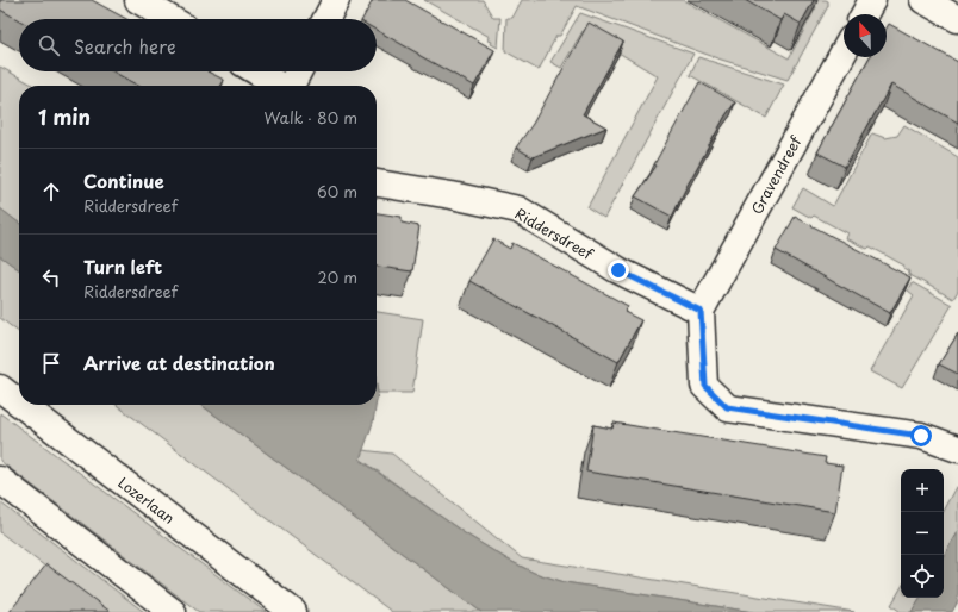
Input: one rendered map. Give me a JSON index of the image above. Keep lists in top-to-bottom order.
{
  "streets": {
    "street": ["Gravendreef", "Riddersdreef", "Lozerlaan"]
  },
  "crossings": [
    ["Gravendreef", "Riddersdreef"]
  ],
  "north": "top",
  "page": {
    "search": "Search here",
    "heading": ["1 min", "Walk · 80 m"],
    "list": [
      ["Continue", "Riddersdreef", "60 m"],
      ["Turn left", "Riddersdreef", "20 m"],
      "Arrive at destination"
    ],
    "map_buttons": ["+", "−"]
  }
}
